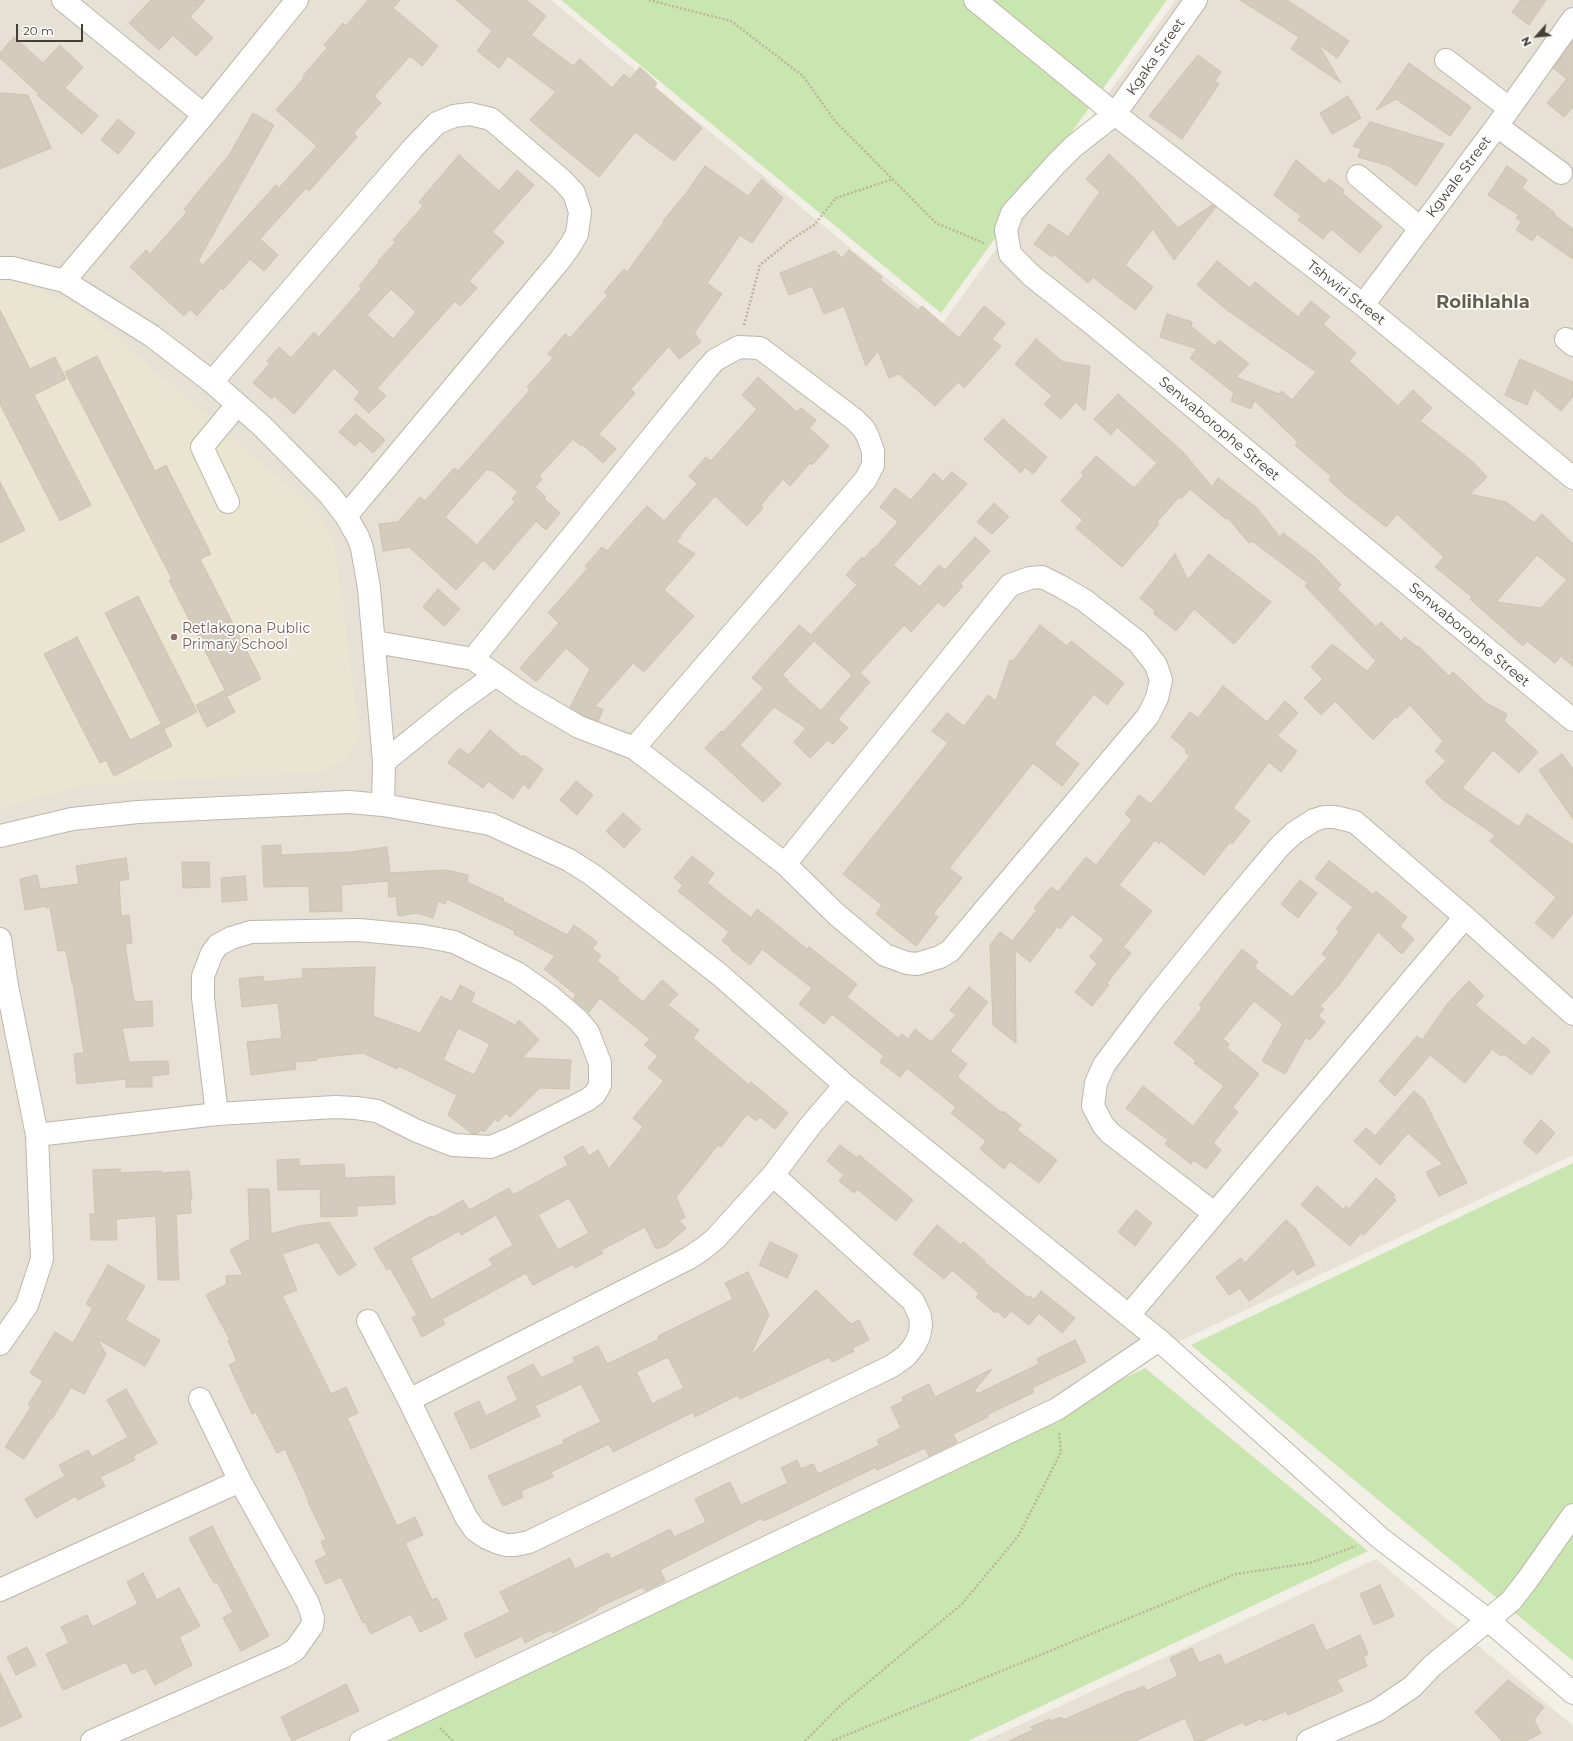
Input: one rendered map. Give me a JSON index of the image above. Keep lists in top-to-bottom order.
{
  "streets": {
    "street": [
      "Kgaka Street",
      "Kgwale Street",
      "Tshwiri Street",
      "Senwaborophe Street"
    ]
  },
  "crossings": [
    ["Kgaka Street", "Tshwiri Street"],
    ["Kgwale Street", "Tshwiri Street"]
  ],
  "districts": ["Rolihlahla"],
  "places": ["Retlakgona Public Primary School"],
  "scale_bar": "20 m",
  "north": "bottom left"
}
